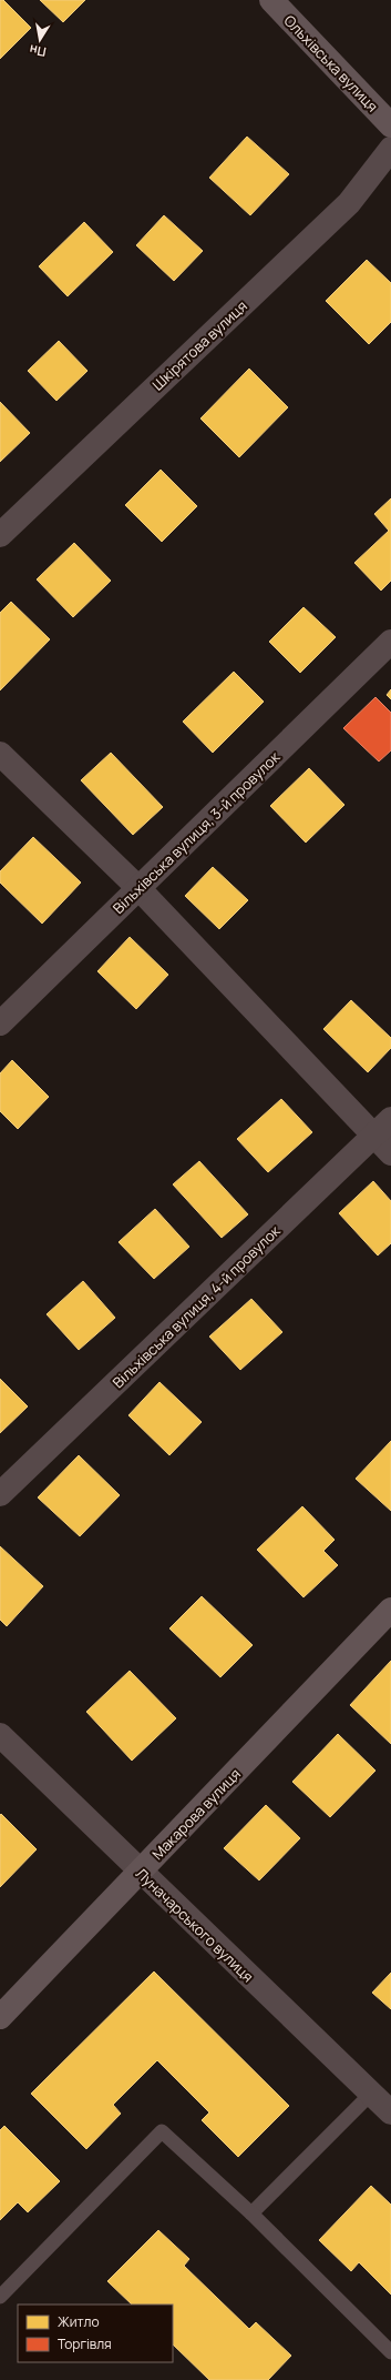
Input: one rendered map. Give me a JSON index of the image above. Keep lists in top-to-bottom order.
{
  "streets": {
    "street": [
      "Ольхівська вулиця",
      "Шкірятова вулиця",
      "Вільхівська вулиця, 3-й провулок",
      "Вільхівська вулиця, 4-й провулок",
      "Макарова вулиця",
      "Луначарського вулиця"
    ]
  },
  "crossings": [
    ["Макарова вулиця", "Луначарського вулиця"]
  ],
  "legend": ["Житло", "Торгівля"],
  "north": "bottom"
}
